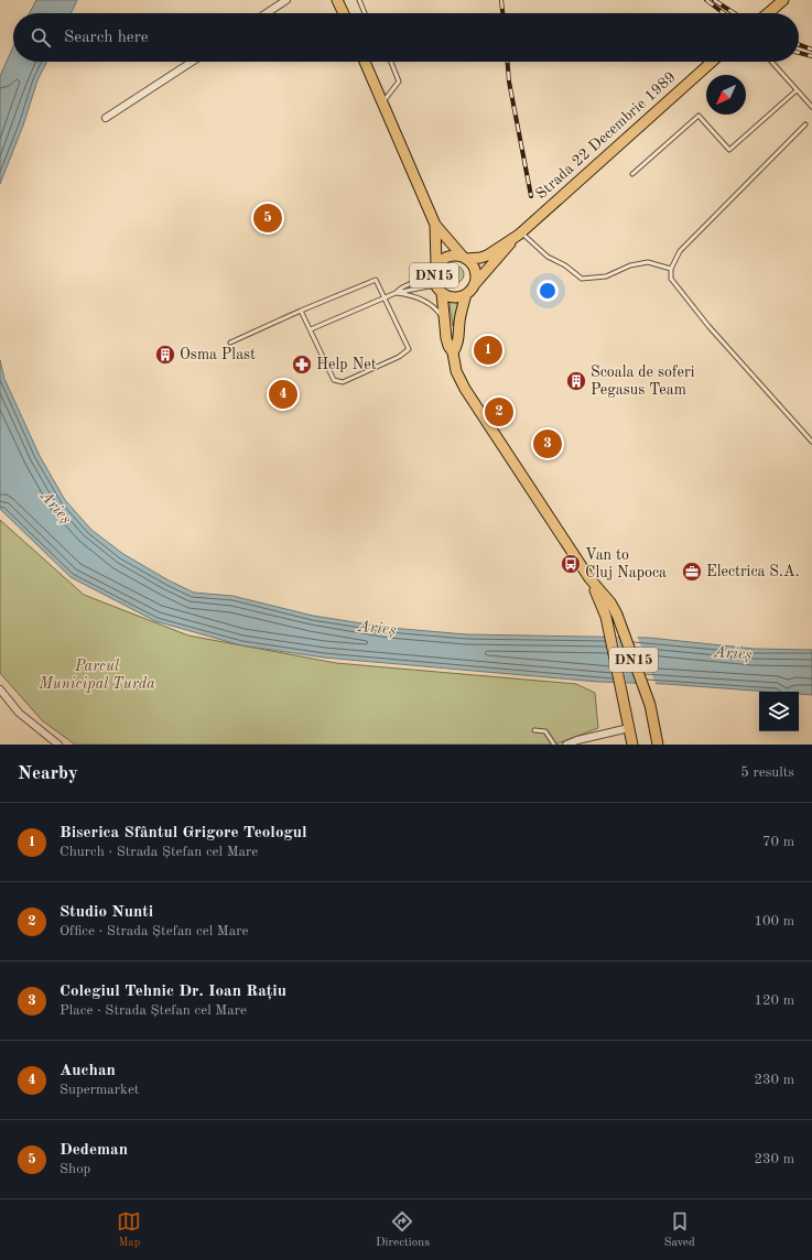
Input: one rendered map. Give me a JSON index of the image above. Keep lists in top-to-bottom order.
{
  "streets": {
    "main road": ["Strada 22 Decembrie 1989", "DN15"]
  },
  "crossings": [
    ["Strada 22 Decembrie 1989", "DN15"]
  ],
  "water": ["Arieș"],
  "parks": ["Parcul Municipal Turda"],
  "places": {
    "building": ["Osma Plast", "Scoala de soferi Pegasus Team"],
    "pharmacy": ["Help Net"],
    "bus stop": ["Van to Cluj Napoca"],
    "office": ["Electrica S.A."]
  },
  "north": "bottom left",
  "page": {
    "search": "Search here",
    "pins": [
      "5",
      "1",
      "4",
      "2",
      "3"
    ],
    "heading": ["Nearby", "5 results"],
    "list": [
      {
        "mark": "1",
        "name": "Biserica Sfântul Grigore Teologul",
        "note": "Church · Strada Ștefan cel Mare",
        "value": "70 m"
      },
      {
        "mark": "2",
        "name": "Studio Nunti",
        "note": "Office · Strada Ștefan cel Mare",
        "value": "100 m"
      },
      {
        "mark": "3",
        "name": "Colegiul Tehnic Dr. Ioan Rațiu",
        "note": "Place · Strada Ștefan cel Mare",
        "value": "120 m"
      },
      {
        "mark": "4",
        "name": "Auchan",
        "note": "Supermarket",
        "value": "230 m"
      },
      {
        "mark": "5",
        "name": "Dedeman",
        "note": "Shop",
        "value": "230 m"
      }
    ],
    "nav": ["Map", "Directions", "Saved"]
  }
}
